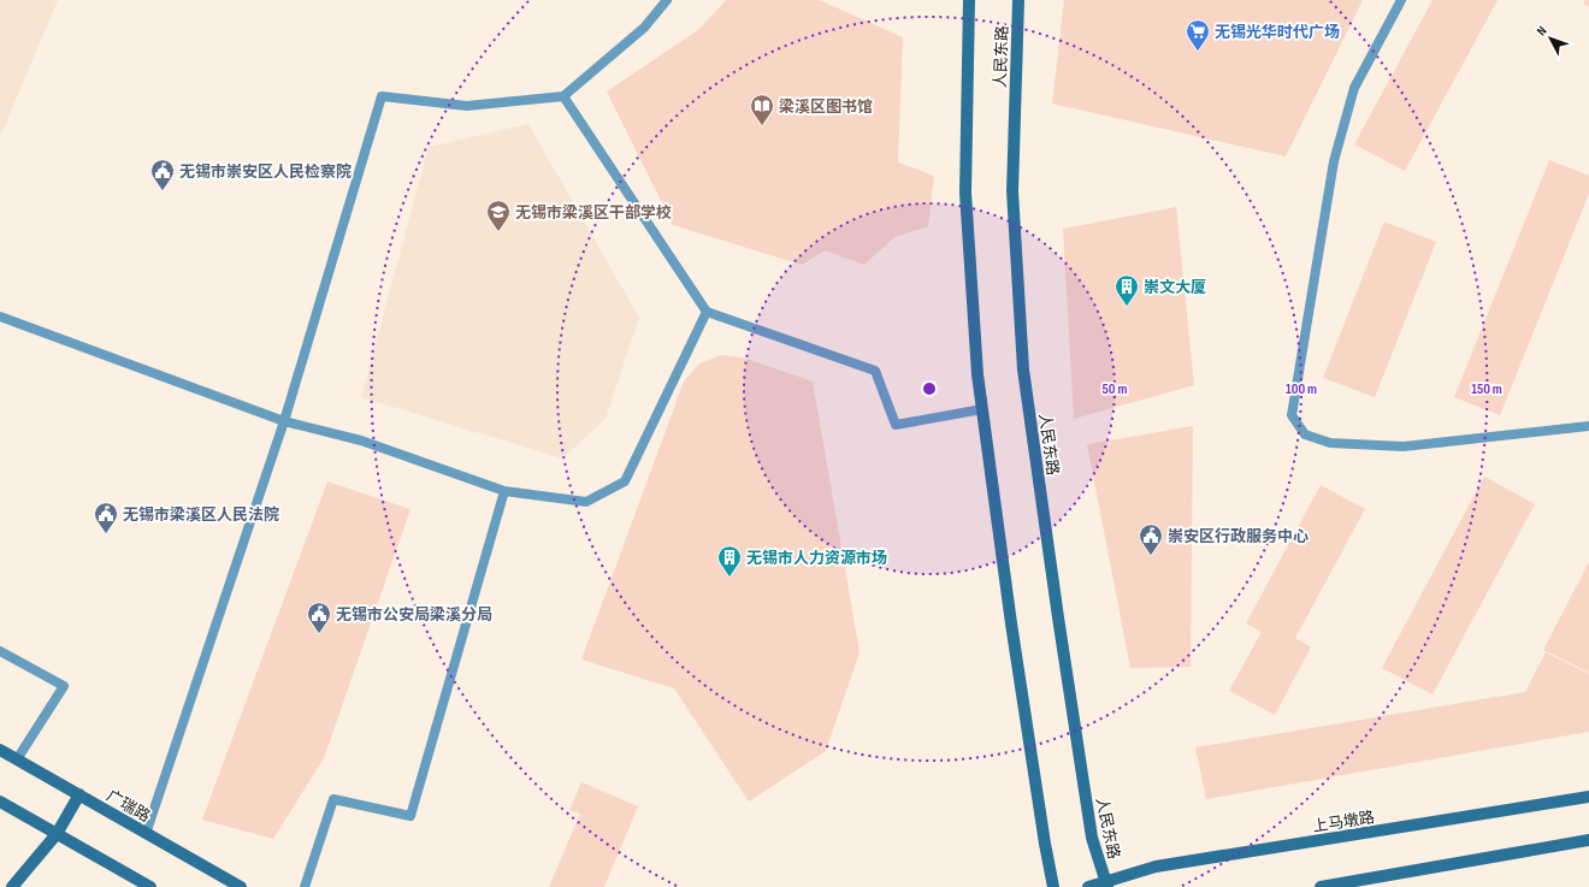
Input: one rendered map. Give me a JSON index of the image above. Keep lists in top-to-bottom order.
{
  "streets": {
    "main road": ["人民东路", "广瑞路", "上马墩路"]
  },
  "crossings": [
    ["人民东路", "上马墩路"]
  ],
  "places": {
    "supermarket": ["无锡光华时代广场"],
    "library": ["梁溪区图书馆"],
    "public building": [
      "无锡市崇安区人民检察院",
      "无锡市梁溪区人民法院",
      "崇安区行政服务中心",
      "无锡市公安局梁溪分局"
    ],
    "school or university": ["无锡市梁溪区干部学校"],
    "building": ["崇文大厦", "无锡市人力资源市场"]
  },
  "north": "top left",
  "rings": ["50 m", "100 m", "150 m"]
}
